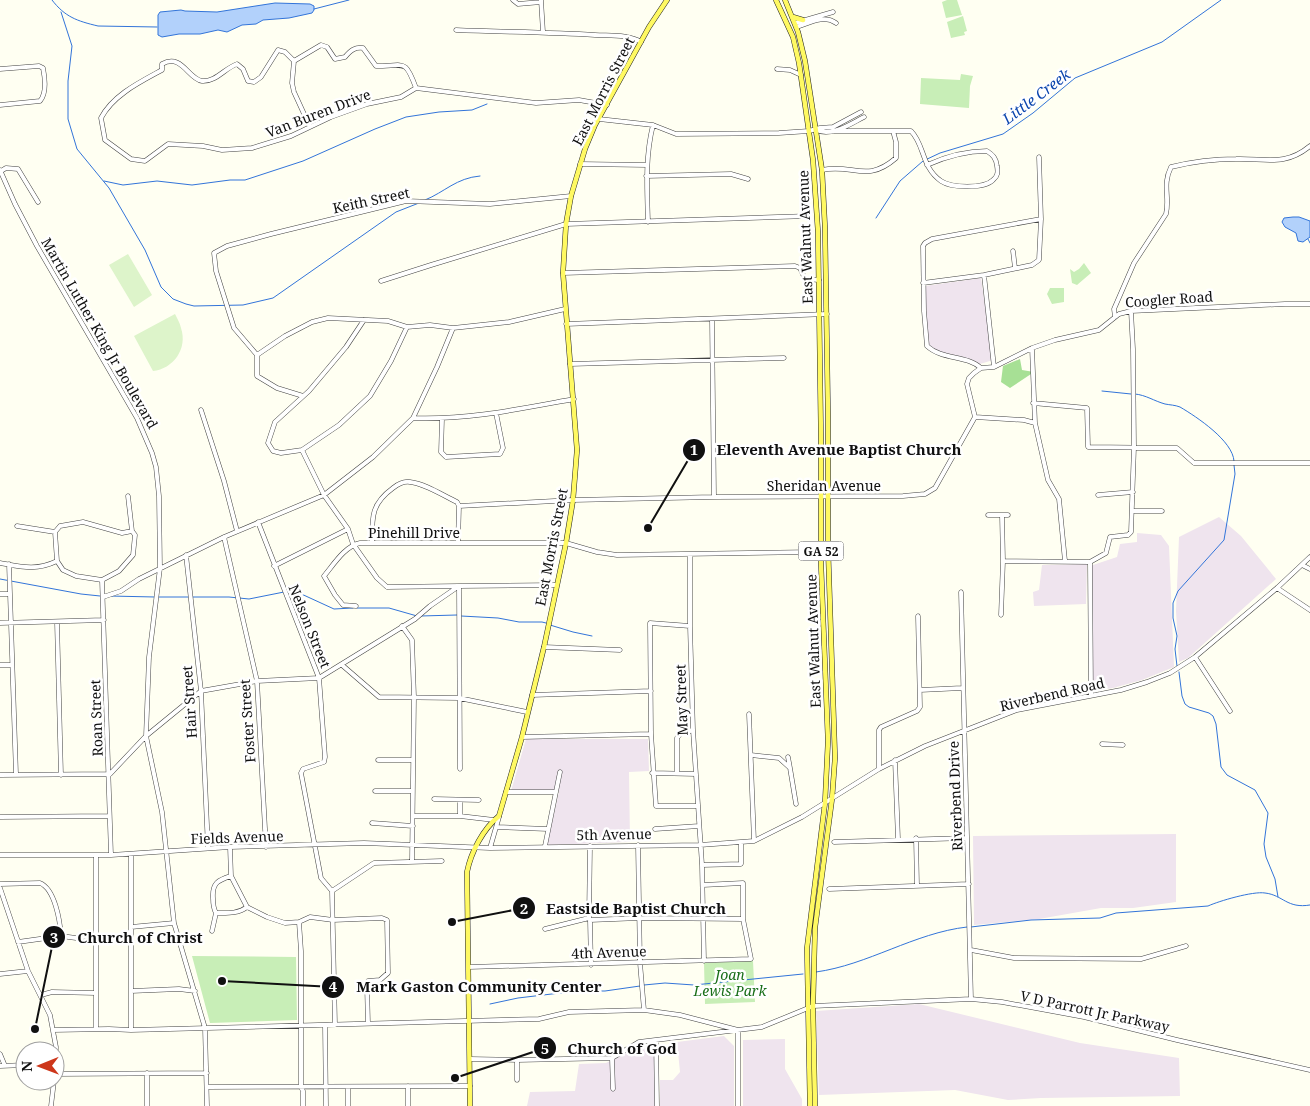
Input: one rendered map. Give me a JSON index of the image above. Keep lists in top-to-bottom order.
{
  "streets": {
    "main road": ["East Morris Street", "East Walnut Avenue", "GA 52"],
    "street": [
      "Van Buren Drive",
      "Keith Street",
      "Coogler Road",
      "Martin Luther King Jr Boulevard",
      "Sheridan Avenue",
      "Pinehill Drive",
      "Nelson Street",
      "Riverbend Road",
      "May Street",
      "Hair Street",
      "Roan Street",
      "Foster Street",
      "Riverbend Drive",
      "5th Avenue",
      "Fields Avenue",
      "4th Avenue",
      "V D Parrott Jr Parkway"
    ]
  },
  "crossings": [
    ["East Morris Street", "Keith Street"],
    ["East Morris Street", "Sheridan Avenue"],
    ["East Morris Street", "Pinehill Drive"],
    ["East Walnut Avenue", "Sheridan Avenue"],
    ["East Walnut Avenue", "Riverbend Road"],
    ["East Walnut Avenue", "V D Parrott Jr Parkway"],
    ["Martin Luther King Jr Boulevard", "Fields Avenue"],
    ["Pinehill Drive", "May Street"],
    ["Nelson Street", "Fields Avenue"],
    ["Riverbend Road", "Riverbend Drive"],
    ["Riverbend Road", "5th Avenue"],
    ["May Street", "5th Avenue"],
    ["May Street", "4th Avenue"],
    ["Hair Street", "Fields Avenue"],
    ["Roan Street", "Fields Avenue"],
    ["Foster Street", "Fields Avenue"],
    ["Riverbend Drive", "V D Parrott Jr Parkway"],
    ["5th Avenue", "Fields Avenue"]
  ],
  "water": ["Little Creek"],
  "parks": ["Joan Lewis Park"],
  "places": [
    "Eleventh Avenue Baptist Church",
    "Eastside Baptist Church",
    "Mark Gaston Community Center",
    "Church of Christ",
    "Church of God"
  ],
  "north": "left"
}
